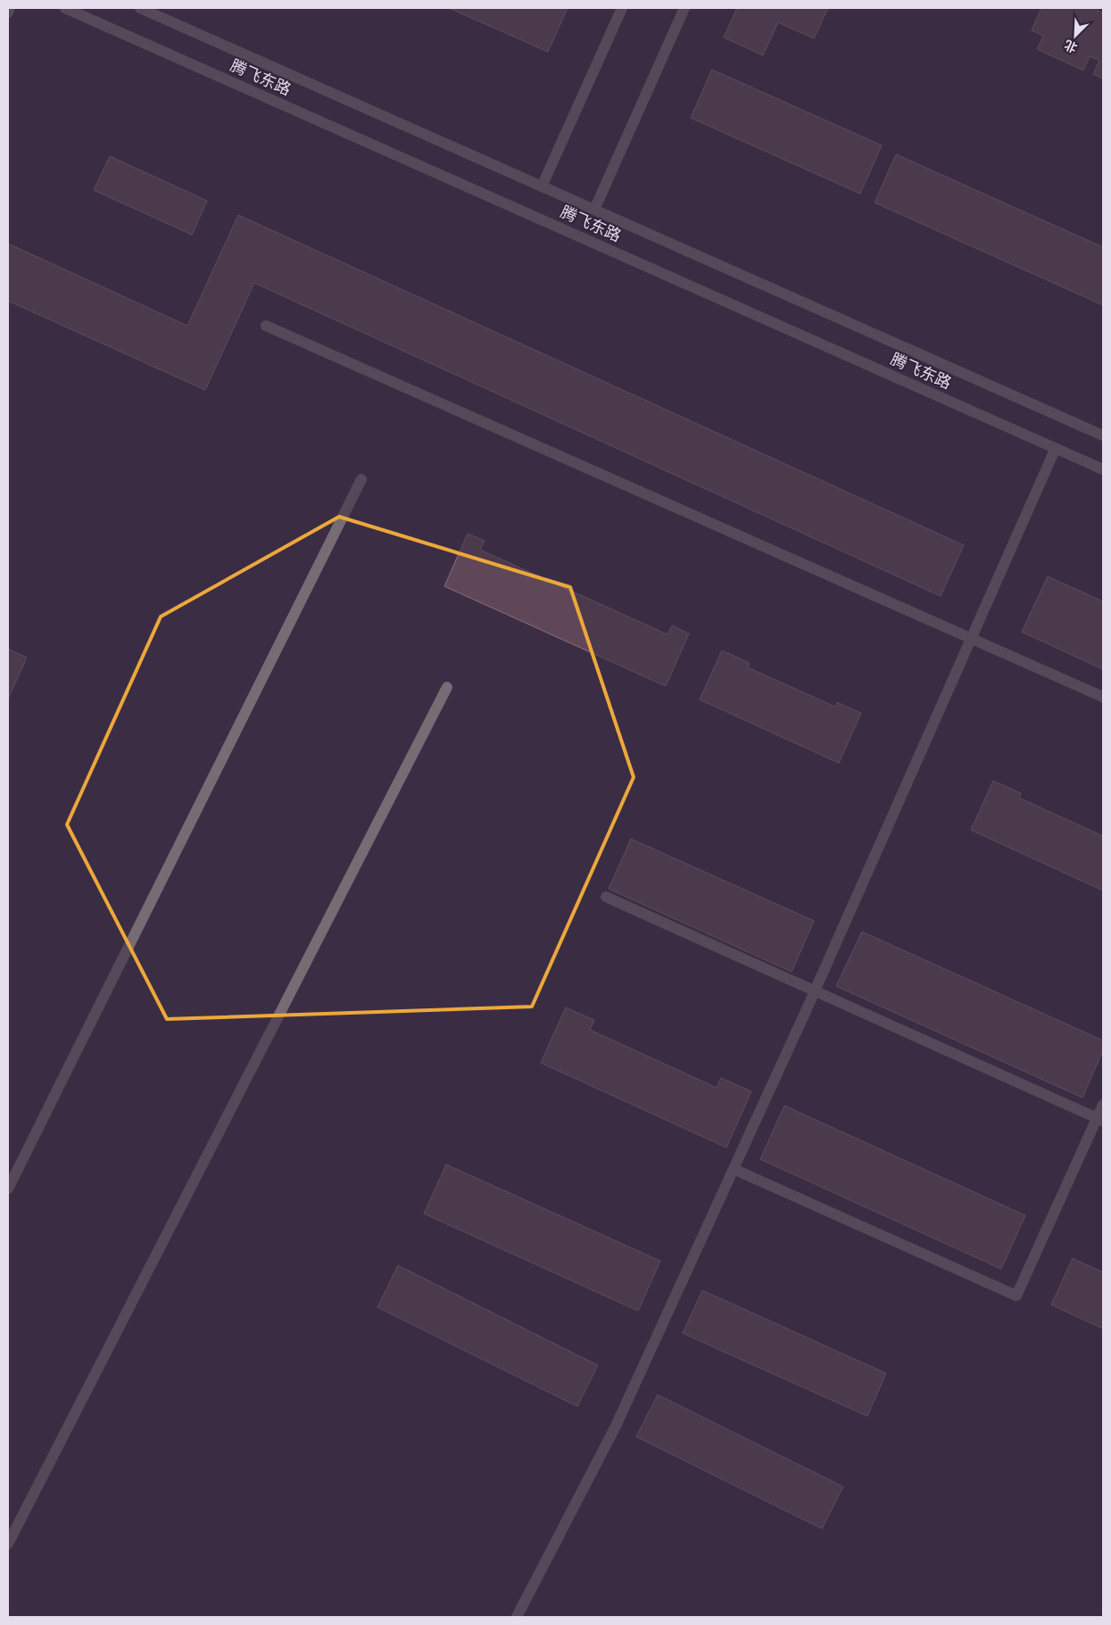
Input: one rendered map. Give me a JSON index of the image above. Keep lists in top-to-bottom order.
{
  "streets": {
    "street": ["腾飞东路"]
  },
  "north": "bottom left"
}
